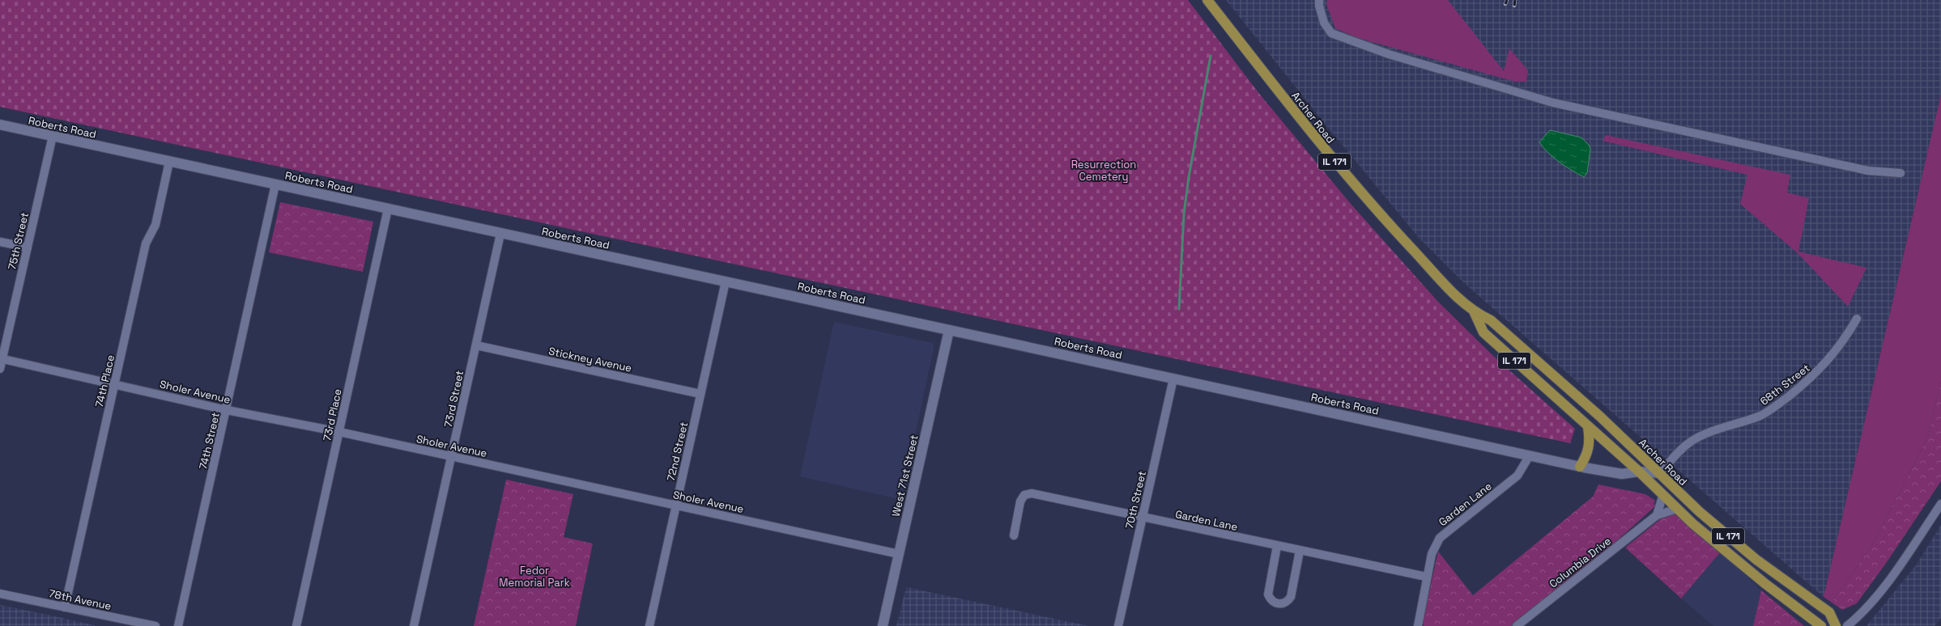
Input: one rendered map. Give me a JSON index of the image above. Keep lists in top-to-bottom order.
{
  "streets": {
    "main road": ["Archer Road", "IL 171"],
    "street": [
      "Roberts Road",
      "75th Street",
      "Stickney Avenue",
      "74th Place",
      "68th Street",
      "Sholer Avenue",
      "73rd Street",
      "73rd Place",
      "74th Street",
      "72nd Street",
      "West 71st Street",
      "70th Street",
      "Garden Lane",
      "Columbia Drive",
      "78th Avenue"
    ]
  },
  "crossings": [
    ["Archer Road", "Roberts Road"],
    ["Archer Road", "68th Street"],
    ["Archer Road", "Columbia Drive"],
    ["Roberts Road", "75th Street"],
    ["Roberts Road", "74th Place"],
    ["Roberts Road", "68th Street"],
    ["Roberts Road", "73rd Street"],
    ["Roberts Road", "73rd Place"],
    ["Roberts Road", "74th Street"],
    ["Roberts Road", "72nd Street"],
    ["Roberts Road", "West 71st Street"],
    ["Roberts Road", "70th Street"],
    ["Roberts Road", "Garden Lane"],
    ["75th Street", "Sholer Avenue"],
    ["Stickney Avenue", "73rd Street"],
    ["Stickney Avenue", "72nd Street"],
    ["74th Place", "Sholer Avenue"],
    ["74th Place", "78th Avenue"],
    ["Sholer Avenue", "73rd Street"],
    ["Sholer Avenue", "73rd Place"],
    ["Sholer Avenue", "74th Street"],
    ["Sholer Avenue", "72nd Street"],
    ["Sholer Avenue", "West 71st Street"],
    ["70th Street", "Garden Lane"]
  ],
  "parks": ["Resurrection Cemetery", "Fedor Memorial Park"]
}
